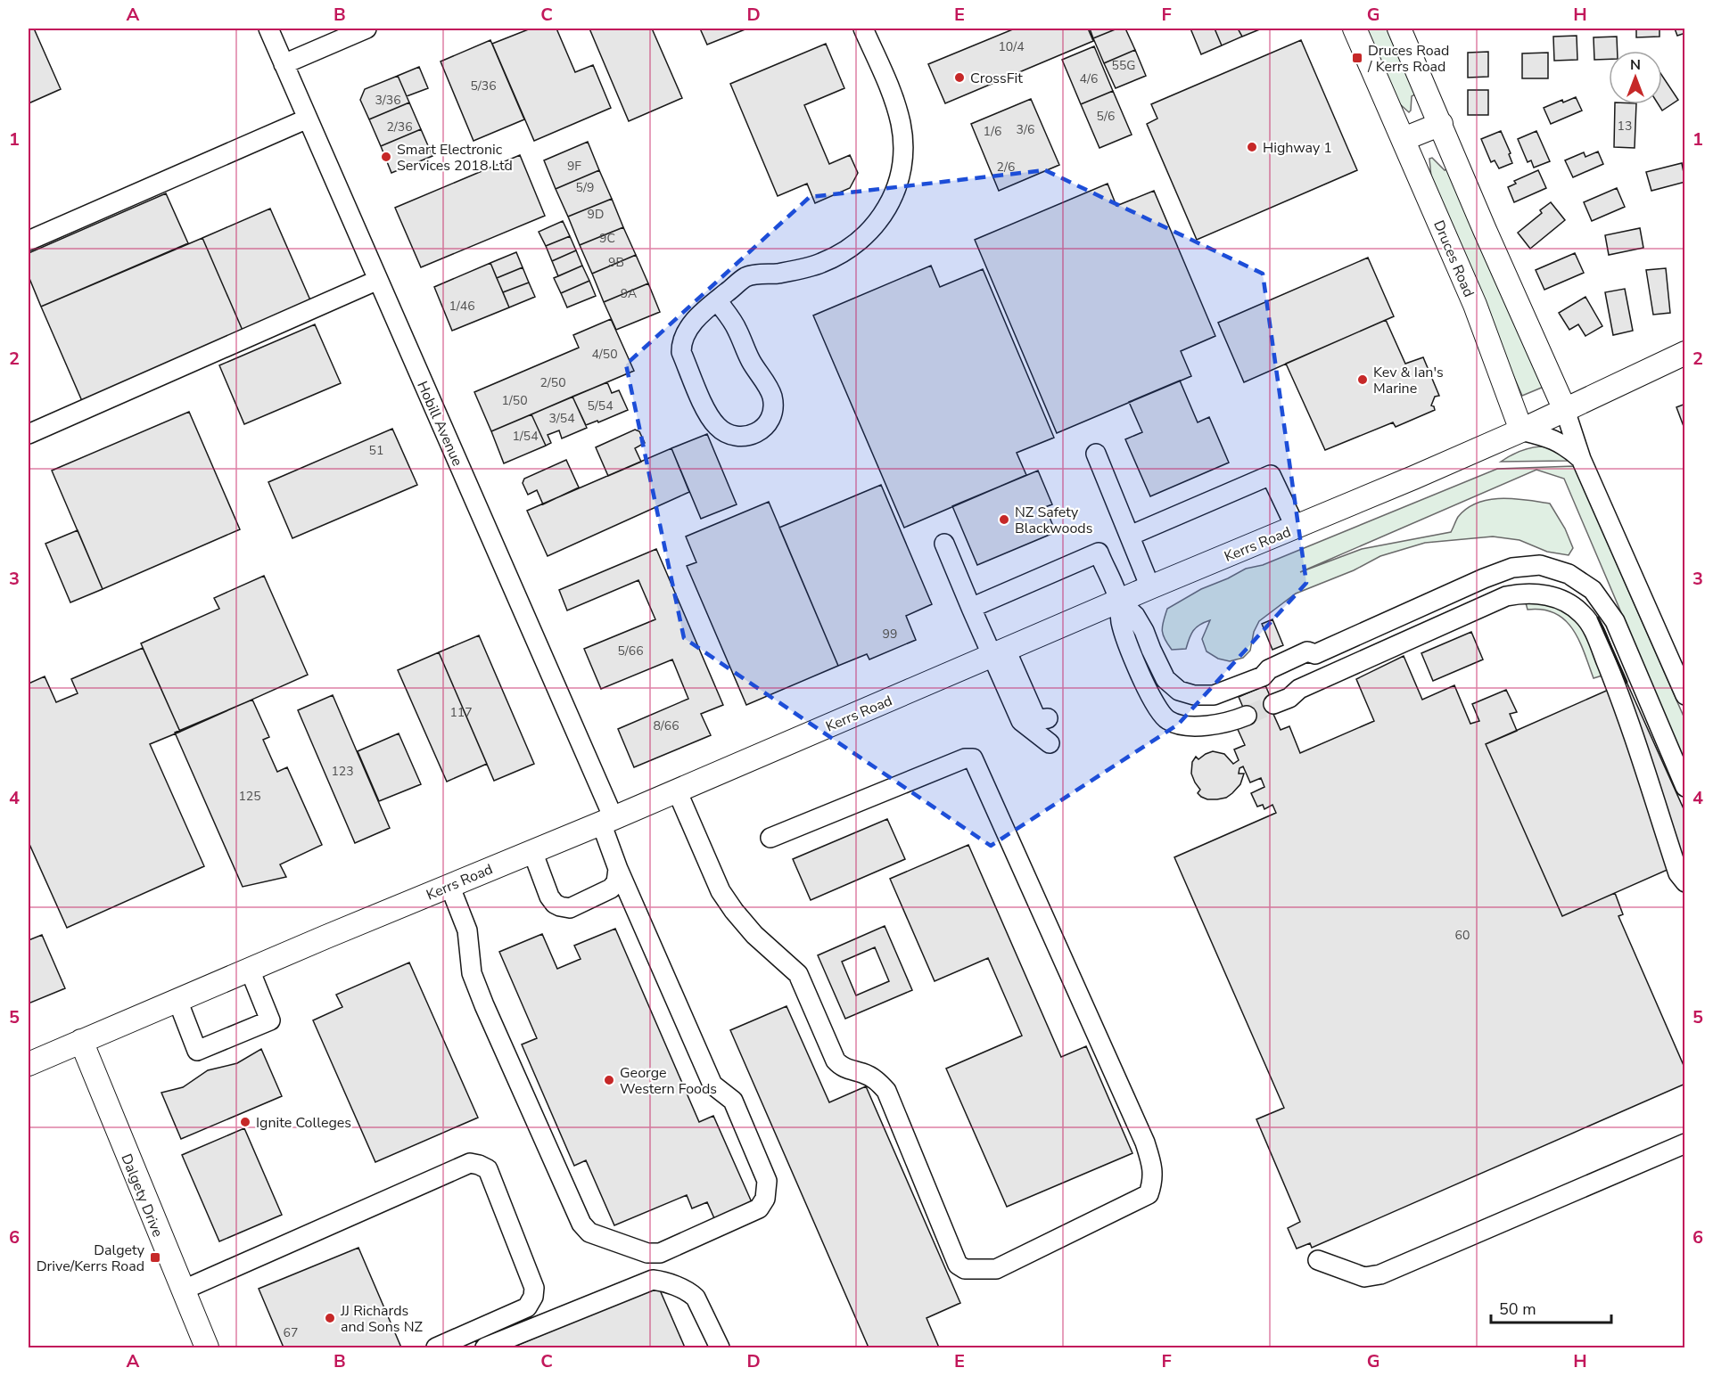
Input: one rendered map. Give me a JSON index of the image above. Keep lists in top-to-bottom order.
{
  "streets": {
    "main road": ["Druces Road", "Kerrs Road", "Dalgety Drive"],
    "street": ["Hobill Avenue"]
  },
  "crossings": [
    ["Druces Road", "Kerrs Road"],
    ["Hobill Avenue", "Kerrs Road"],
    ["Kerrs Road", "Dalgety Drive"]
  ],
  "places": {
    "transit": ["Druces Road / Kerrs Road", "Dalgety Drive/Kerrs Road"],
    "other": [
      "CrossFit",
      "Highway 1",
      "Smart Electronic Services 2018 Ltd",
      "Kev & Ian's Marine",
      "NZ Safety Blackwoods",
      "George Western Foods",
      "Ignite Colleges",
      "JJ Richards and Sons NZ"
    ]
  },
  "house_numbers": [
    "10/4",
    "55G",
    "4/6",
    "5/36",
    "3/36",
    "5/6",
    "13",
    "2/36",
    "3/6",
    "1/6",
    "9F",
    "2/6",
    "5/9",
    "9D",
    "9C",
    "9B",
    "9A",
    "1/46",
    "4/50",
    "2/50",
    "1/50",
    "5/54",
    "3/54",
    "1/54",
    "51",
    "99",
    "5/66",
    "117",
    "8/66",
    "123",
    "125",
    "60",
    "67"
  ],
  "scale_bar": "50 m",
  "north": "top",
  "grid": {
    "columns": [
      "A",
      "B",
      "C",
      "D",
      "E",
      "F",
      "G",
      "H"
    ],
    "rows": [
      "1",
      "2",
      "3",
      "4",
      "5",
      "6"
    ]
  }
}
